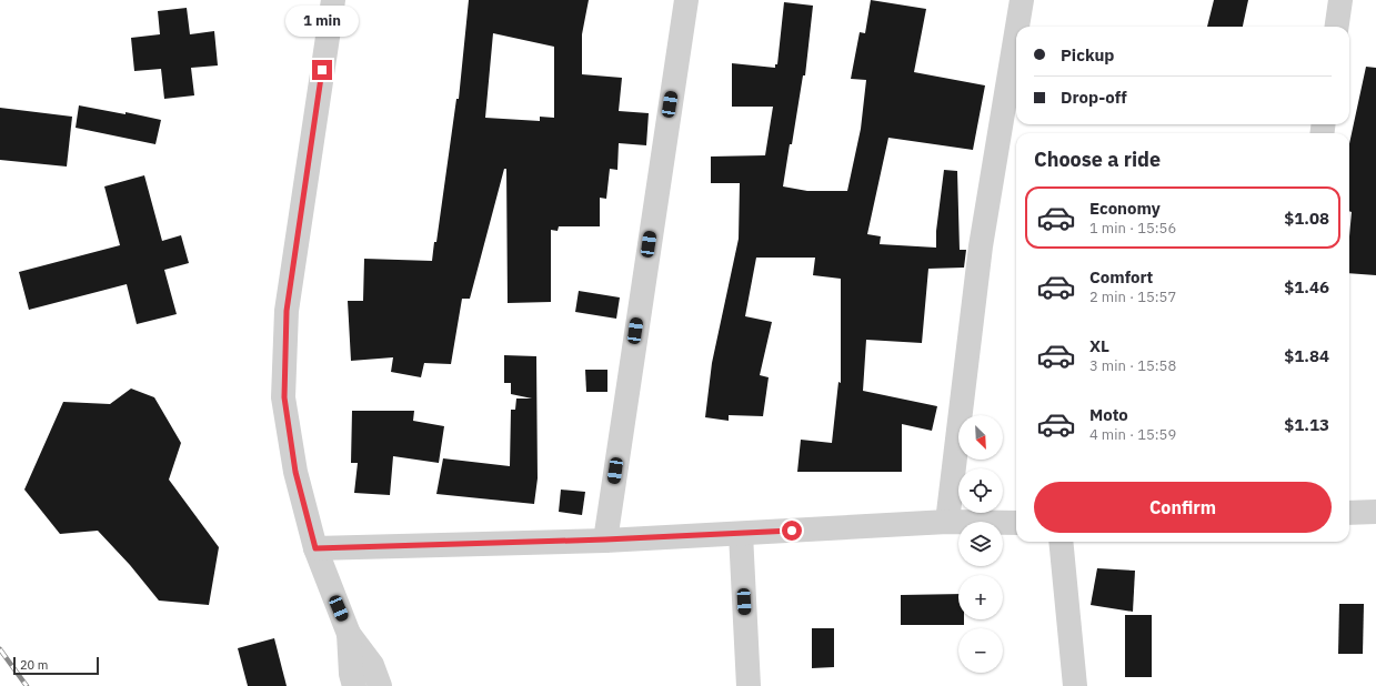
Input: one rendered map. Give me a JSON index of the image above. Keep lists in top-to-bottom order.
{
  "scale_bar": "20 m",
  "north": "bottom right",
  "page": {
    "bubble": "1 min",
    "banner": ["Pickup", "Drop-off"],
    "heading": "Choose a ride",
    "list": [
      {
        "name": "Economy",
        "note": "1 min · 15:56",
        "value": "$1.08"
      },
      {
        "name": "Comfort",
        "note": "2 min · 15:57",
        "value": "$1.46"
      },
      {
        "name": "XL",
        "note": "3 min · 15:58",
        "value": "$1.84"
      },
      {
        "name": "Moto",
        "note": "4 min · 15:59",
        "value": "$1.13"
      }
    ],
    "map_buttons": ["+", "−"],
    "buttons": "Confirm",
    "scale": "20 m"
  }
}
